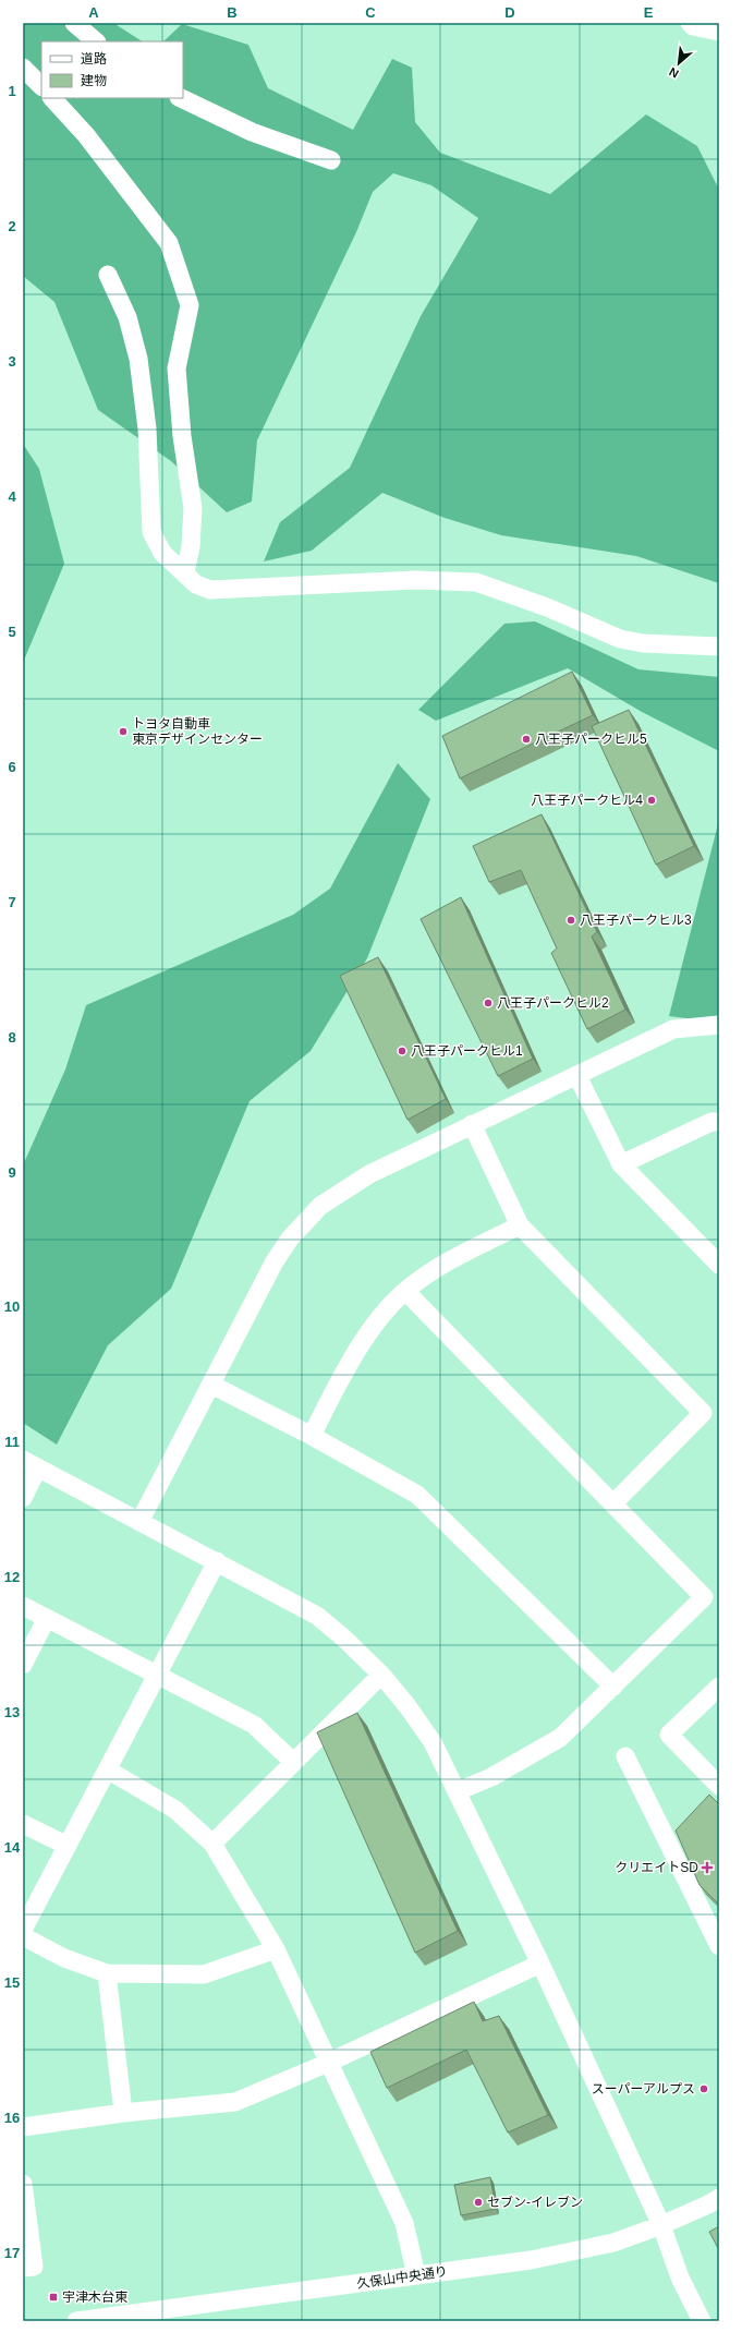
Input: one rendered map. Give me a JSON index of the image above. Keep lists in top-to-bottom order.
{
  "streets": {
    "street": ["久保山中央通り"]
  },
  "places": {
    "other": [
      "トヨタ自動車 東京デザインセンター",
      "八王子パークヒル5",
      "八王子パークヒル4",
      "八王子パークヒル3",
      "八王子パークヒル2",
      "八王子パークヒル1",
      "スーパーアルプス",
      "セブン-イレブン"
    ],
    "health": ["クリエイトSD"],
    "transit": ["宇津木台東"]
  },
  "legend": ["道路", "建物"],
  "north": "bottom left",
  "grid": {
    "columns": [
      "A",
      "B",
      "C",
      "D",
      "E"
    ],
    "rows": [
      "1",
      "2",
      "3",
      "4",
      "5",
      "6",
      "7",
      "8",
      "9",
      "10",
      "11",
      "12",
      "13",
      "14",
      "15",
      "16",
      "17"
    ]
  }
}
